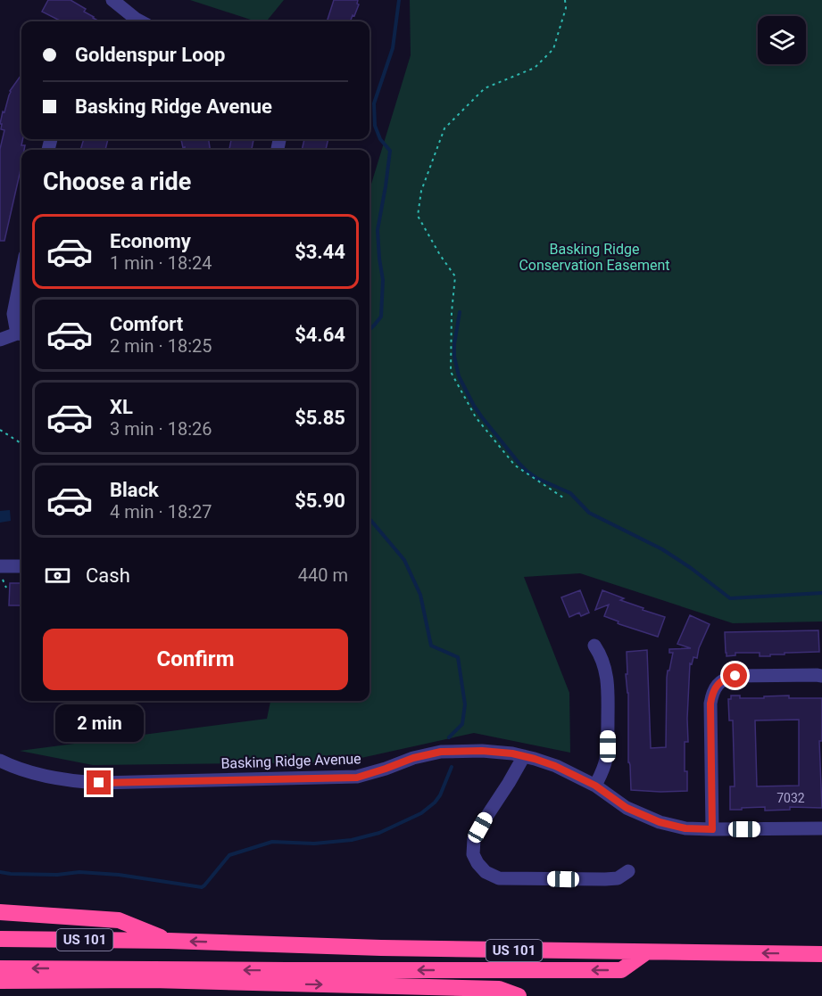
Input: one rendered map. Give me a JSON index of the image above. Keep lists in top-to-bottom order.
{
  "streets": {
    "highway": ["US 101"],
    "street": ["Basking Ridge Avenue"]
  },
  "parks": ["Basking Ridge Conservation Easement"],
  "house_numbers": ["7032"],
  "page": {
    "banner": ["Goldenspur Loop", "Basking Ridge Avenue"],
    "heading": "Choose a ride",
    "list": [
      {
        "name": "Economy",
        "note": "1 min · 18:24",
        "value": "$3.44"
      },
      {
        "name": "Comfort",
        "note": "2 min · 18:25",
        "value": "$4.64"
      },
      {
        "name": "XL",
        "note": "3 min · 18:26",
        "value": "$5.85"
      },
      {
        "name": "Black",
        "note": "4 min · 18:27",
        "value": "$5.90"
      }
    ],
    "pay": ["Cash", "440 m"],
    "buttons": "Confirm",
    "bubble": "2 min"
  }
}
